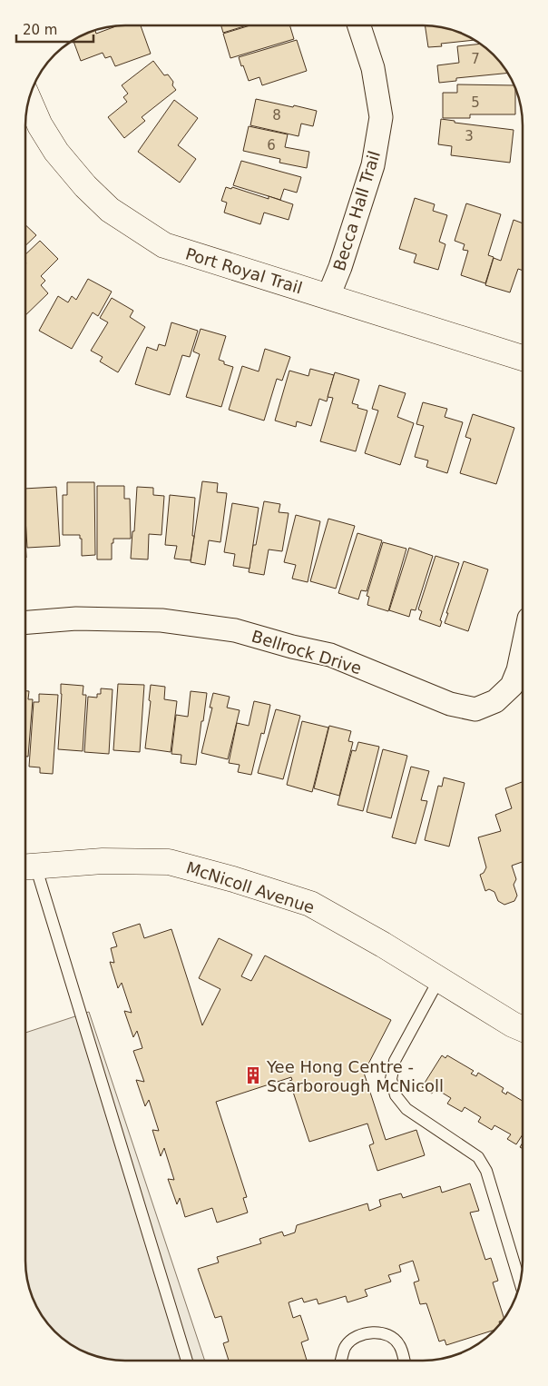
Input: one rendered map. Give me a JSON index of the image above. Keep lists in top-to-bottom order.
{
  "streets": {
    "street": [
      "Becca Hall Trail",
      "Port Royal Trail",
      "Bellrock Drive",
      "McNicoll Avenue"
    ]
  },
  "crossings": [
    ["Becca Hall Trail", "Port Royal Trail"]
  ],
  "places": {
    "building": ["Yee Hong Centre - Scarborough McNicoll"]
  },
  "house_numbers": [
    "7",
    "5",
    "8",
    "3",
    "6"
  ],
  "scale_bar": "20 m"
}
